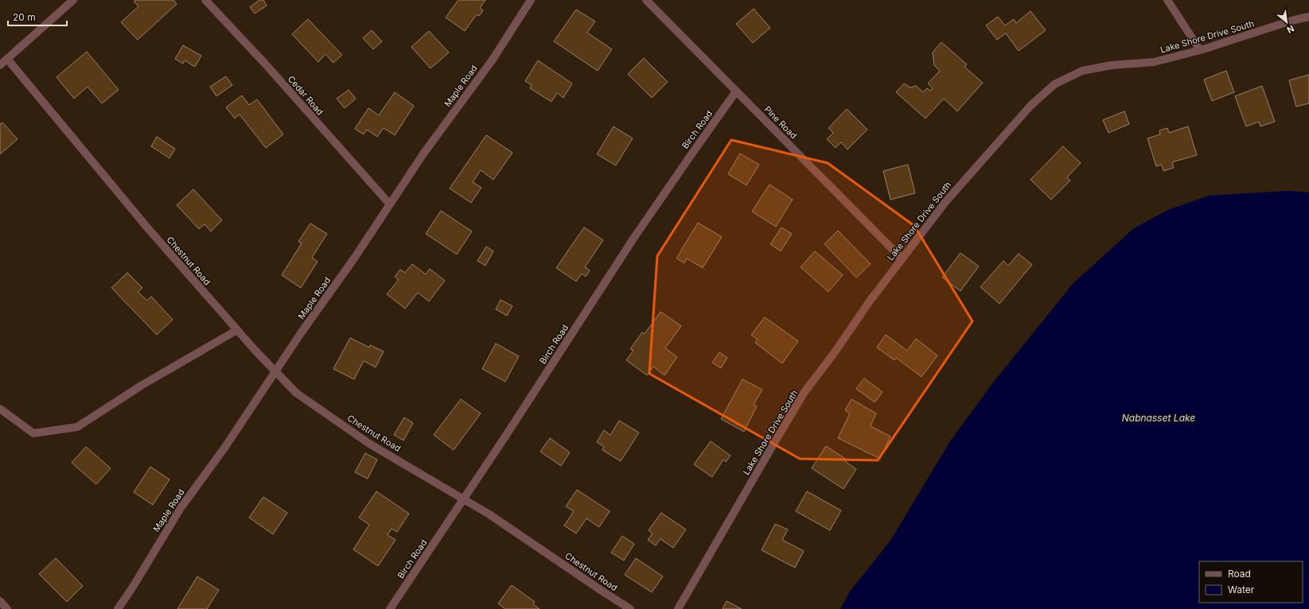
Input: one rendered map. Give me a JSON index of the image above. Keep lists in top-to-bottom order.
{
  "streets": {
    "street": [
      "Lake Shore Drive South",
      "Maple Road",
      "Cedar Road",
      "Pine Road",
      "Birch Road",
      "Chestnut Road"
    ]
  },
  "crossings": [
    ["Lake Shore Drive South", "Pine Road"],
    ["Maple Road", "Cedar Road"],
    ["Maple Road", "Chestnut Road"],
    ["Pine Road", "Birch Road"],
    ["Birch Road", "Chestnut Road"]
  ],
  "water": ["Nabnasset Lake"],
  "legend": ["Road", "Water"],
  "scale_bar": "20 m",
  "north": "bottom right"
}
